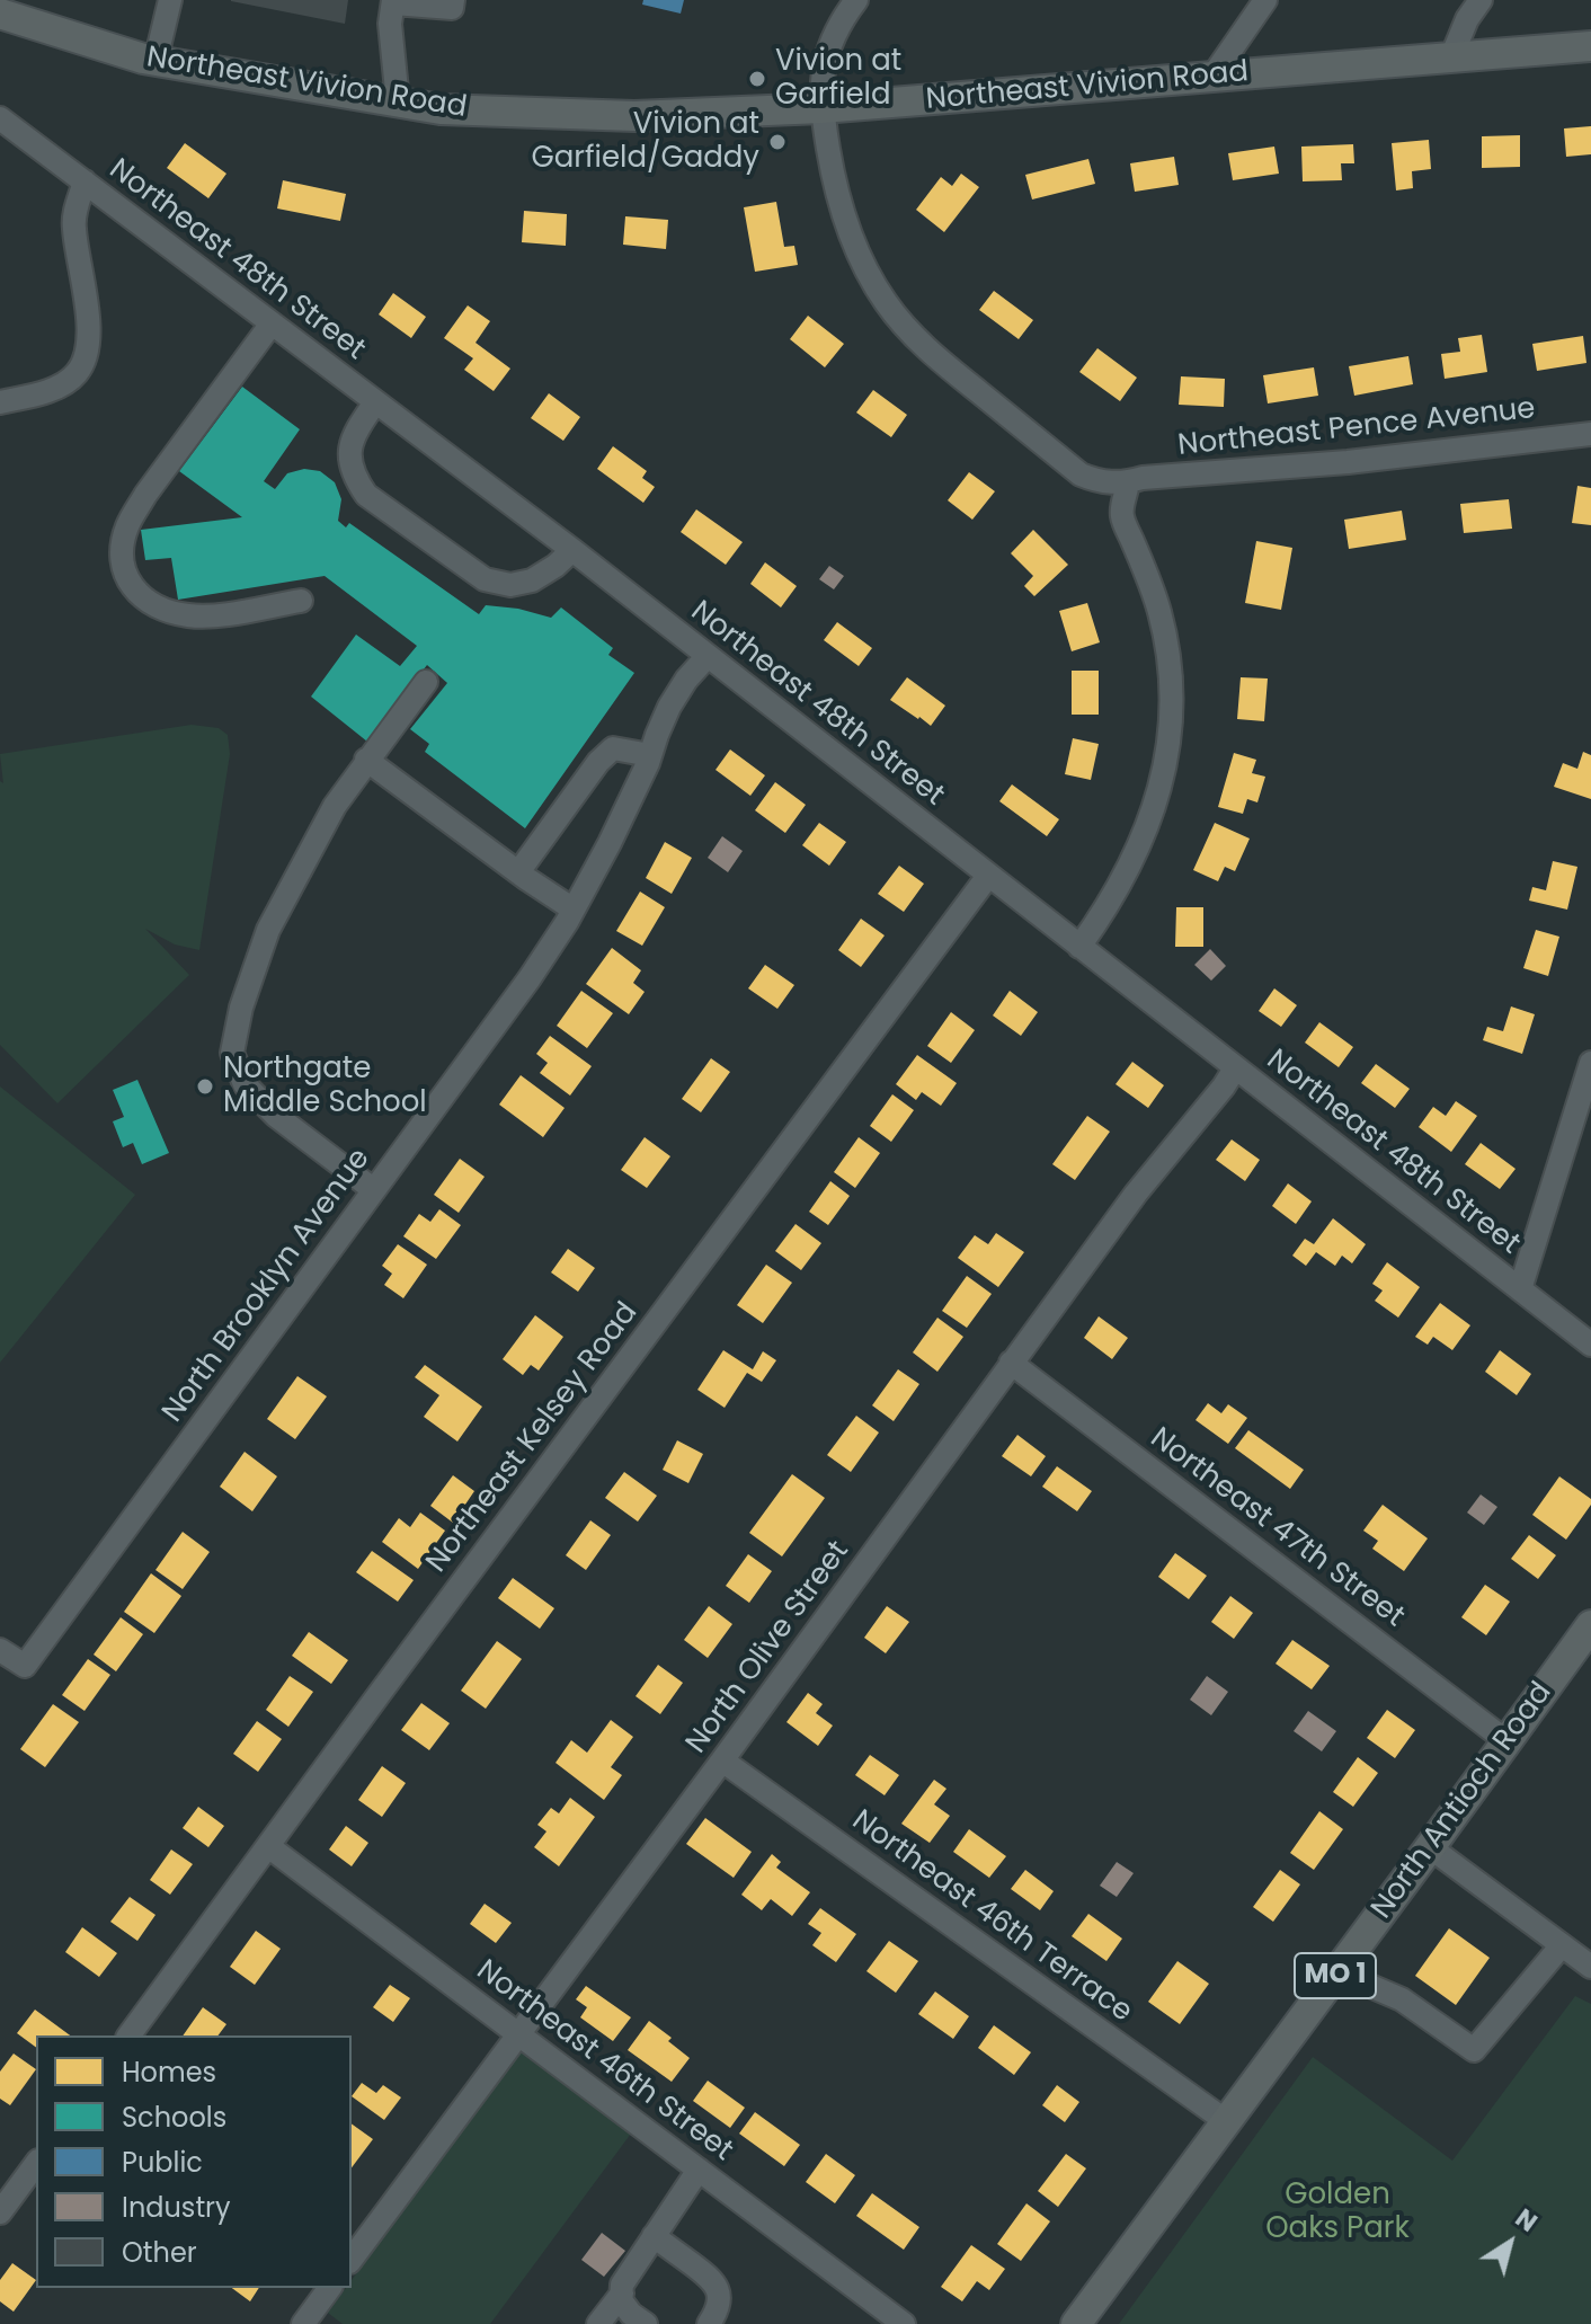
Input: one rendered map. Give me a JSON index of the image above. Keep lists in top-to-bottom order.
{
  "streets": {
    "main road": ["Northeast Vivion Road", "North Antioch Road", "MO 1"],
    "street": [
      "Northeast 48th Street",
      "Northeast Pence Avenue",
      "North Brooklyn Avenue",
      "Northeast Kelsey Road",
      "Northeast 47th Street",
      "North Olive Street",
      "Northeast 46th Terrace",
      "Northeast 46th Street"
    ]
  },
  "crossings": [
    ["Northeast Vivion Road", "Northeast Pence Avenue"],
    ["Northeast 48th Street", "North Brooklyn Avenue"],
    ["Northeast 48th Street", "Northeast Kelsey Road"],
    ["Northeast 48th Street", "North Olive Street"],
    ["Northeast Kelsey Road", "Northeast 46th Street"],
    ["Northeast 47th Street", "North Olive Street"],
    ["Northeast 47th Street", "North Antioch Road"],
    ["North Olive Street", "Northeast 46th Terrace"],
    ["North Olive Street", "Northeast 46th Street"],
    ["North Antioch Road", "Northeast 46th Terrace"]
  ],
  "parks": ["Golden Oaks Park"],
  "places": ["Vivion at Garfield", "Vivion at Garfield/Gaddy", "Northgate Middle School"],
  "legend": [
    "Homes",
    "Schools",
    "Public",
    "Industry",
    "Other"
  ],
  "north": "top right"
}
